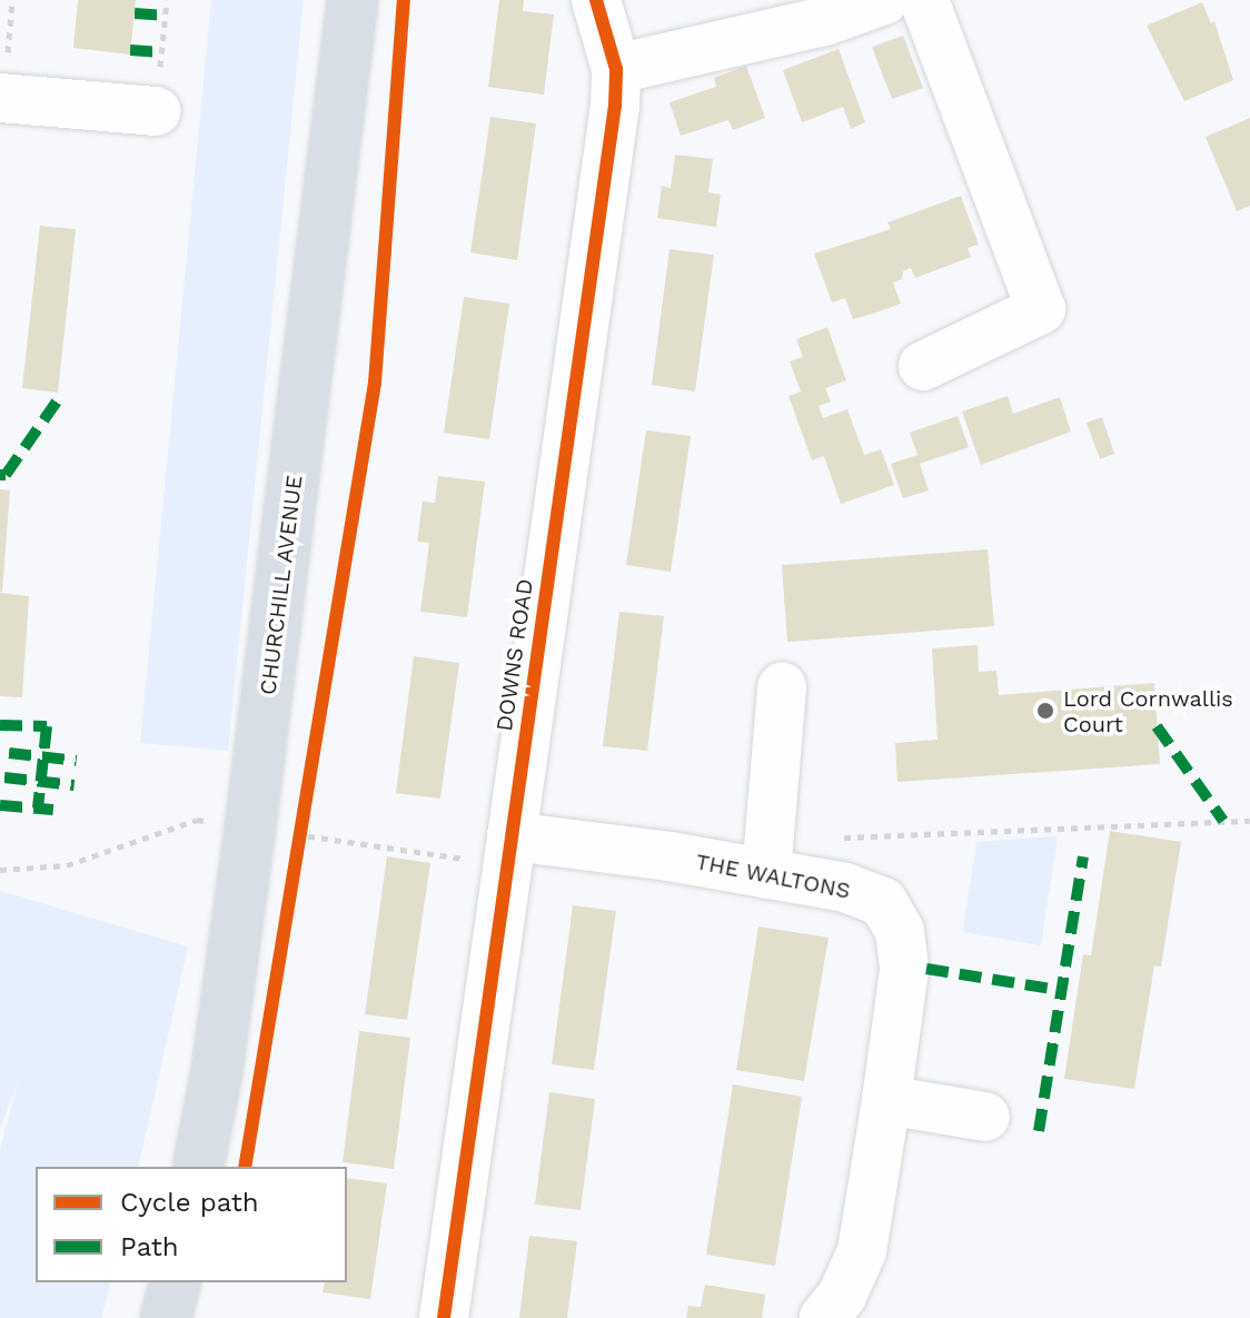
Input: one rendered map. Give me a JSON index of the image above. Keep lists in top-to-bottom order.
{
  "streets": {
    "highway": ["CHURCHILL AVENUE"],
    "street": ["DOWNS ROAD", "THE WALTONS"]
  },
  "crossings": [
    ["DOWNS ROAD", "THE WALTONS"]
  ],
  "places": ["Lord Cornwallis Court"],
  "legend": ["Cycle path", "Path"]
}
